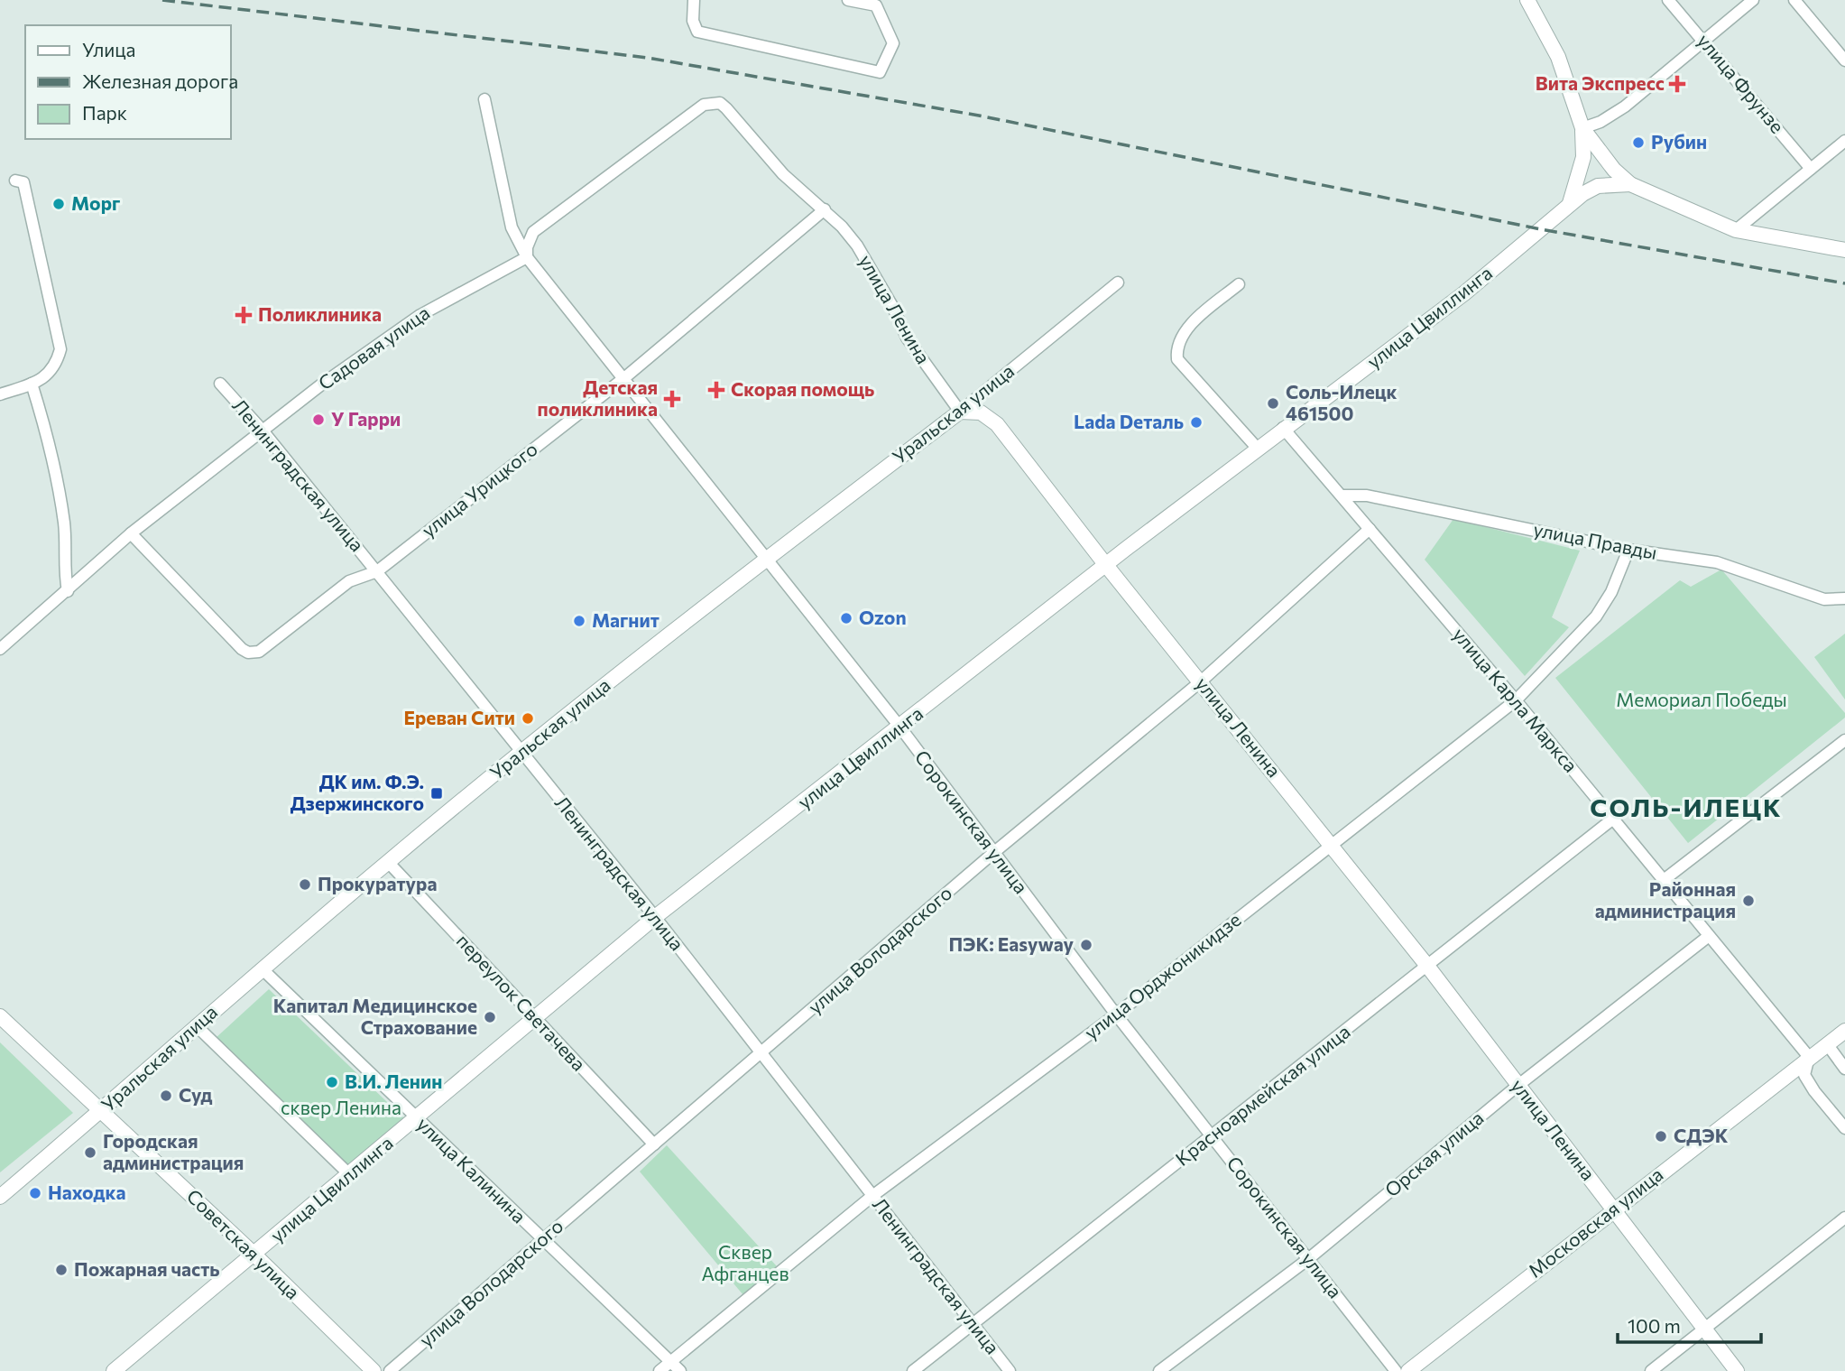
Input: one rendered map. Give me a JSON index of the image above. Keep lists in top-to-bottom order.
{
  "streets": {
    "street": [
      "улица Фрунзе",
      "улица Ленина",
      "улица Цвиллинга",
      "Садовая улица",
      "Уральская улица",
      "Ленинградская улица",
      "улица Урицкого",
      "улица Правды",
      "улица Карла Маркса",
      "Сорокинская улица",
      "улица Володарского",
      "улица Орджоникидзе",
      "переулок Светачева",
      "Красноармейская улица",
      "Орская улица",
      "улица Калинина",
      "Московская улица",
      "Советская улица"
    ]
  },
  "crossings": [
    ["улица Ленина", "улица Цвиллинга"],
    ["улица Ленина", "Садовая улица"],
    ["улица Ленина", "Уральская улица"],
    ["улица Ленина", "улица Урицкого"],
    ["улица Ленина", "Сорокинская улица"],
    ["улица Ленина", "улица Володарского"],
    ["улица Ленина", "улица Орджоникидзе"],
    ["улица Ленина", "Красноармейская улица"],
    ["улица Ленина", "Орская улица"],
    ["улица Ленина", "Московская улица"],
    ["улица Цвиллинга", "Ленинградская улица"],
    ["улица Цвиллинга", "улица Карла Маркса"],
    ["улица Цвиллинга", "Сорокинская улица"],
    ["улица Цвиллинга", "переулок Светачева"],
    ["улица Цвиллинга", "улица Калинина"],
    ["улица Цвиллинга", "Советская улица"],
    ["Садовая улица", "Ленинградская улица"],
    ["Садовая улица", "улица Урицкого"],
    ["Садовая улица", "Сорокинская улица"],
    ["Уральская улица", "Ленинградская улица"],
    ["Уральская улица", "Сорокинская улица"],
    ["Уральская улица", "переулок Светачева"],
    ["Уральская улица", "улица Калинина"],
    ["Уральская улица", "Советская улица"],
    ["Ленинградская улица", "улица Урицкого"],
    ["Ленинградская улица", "улица Володарского"],
    ["Ленинградская улица", "улица Орджоникидзе"],
    ["Ленинградская улица", "Красноармейская улица"],
    ["улица Урицкого", "Сорокинская улица"],
    ["улица Правды", "улица Карла Маркса"],
    ["улица Правды", "улица Орджоникидзе"],
    ["улица Карла Маркса", "улица Володарского"],
    ["улица Карла Маркса", "улица Орджоникидзе"],
    ["улица Карла Маркса", "Красноармейская улица"],
    ["улица Карла Маркса", "Орская улица"],
    ["улица Карла Маркса", "Московская улица"],
    ["Сорокинская улица", "улица Володарского"],
    ["Сорокинская улица", "улица Орджоникидзе"],
    ["Сорокинская улица", "Красноармейская улица"],
    ["Сорокинская улица", "Орская улица"],
    ["улица Володарского", "переулок Светачева"],
    ["улица Володарского", "улица Калинина"],
    ["улица Орджоникидзе", "улица Калинина"]
  ],
  "districts": ["СОЛЬ-ИЛЕЦК"],
  "parks": ["Мемориал Победы", "сквер Ленина", "Сквер Афганцев"],
  "places": {
    "health": [
      "Вита Экспресс",
      "Поликлиника",
      "Скорая помощь",
      "Детская поликлиника"
    ],
    "other": [
      "Рубин",
      "Морг",
      "Соль-Илецк 461500",
      "У Гарри",
      "Lada Dеталь",
      "Ozon",
      "Магнит",
      "Ереван Сити",
      "Прокуратура",
      "Районная администрация",
      "ПЭК: Easyway",
      "Капитал Медицинское Страхование",
      "В.И. Ленин",
      "Суд",
      "СДЭК",
      "Городская администрация",
      "Находка",
      "Пожарная часть"
    ],
    "transit": ["ДК им. Ф.Э. Дзержинского"]
  },
  "legend": ["Улица", "Железная дорога", "Парк"],
  "scale_bar": "100 m"
}
